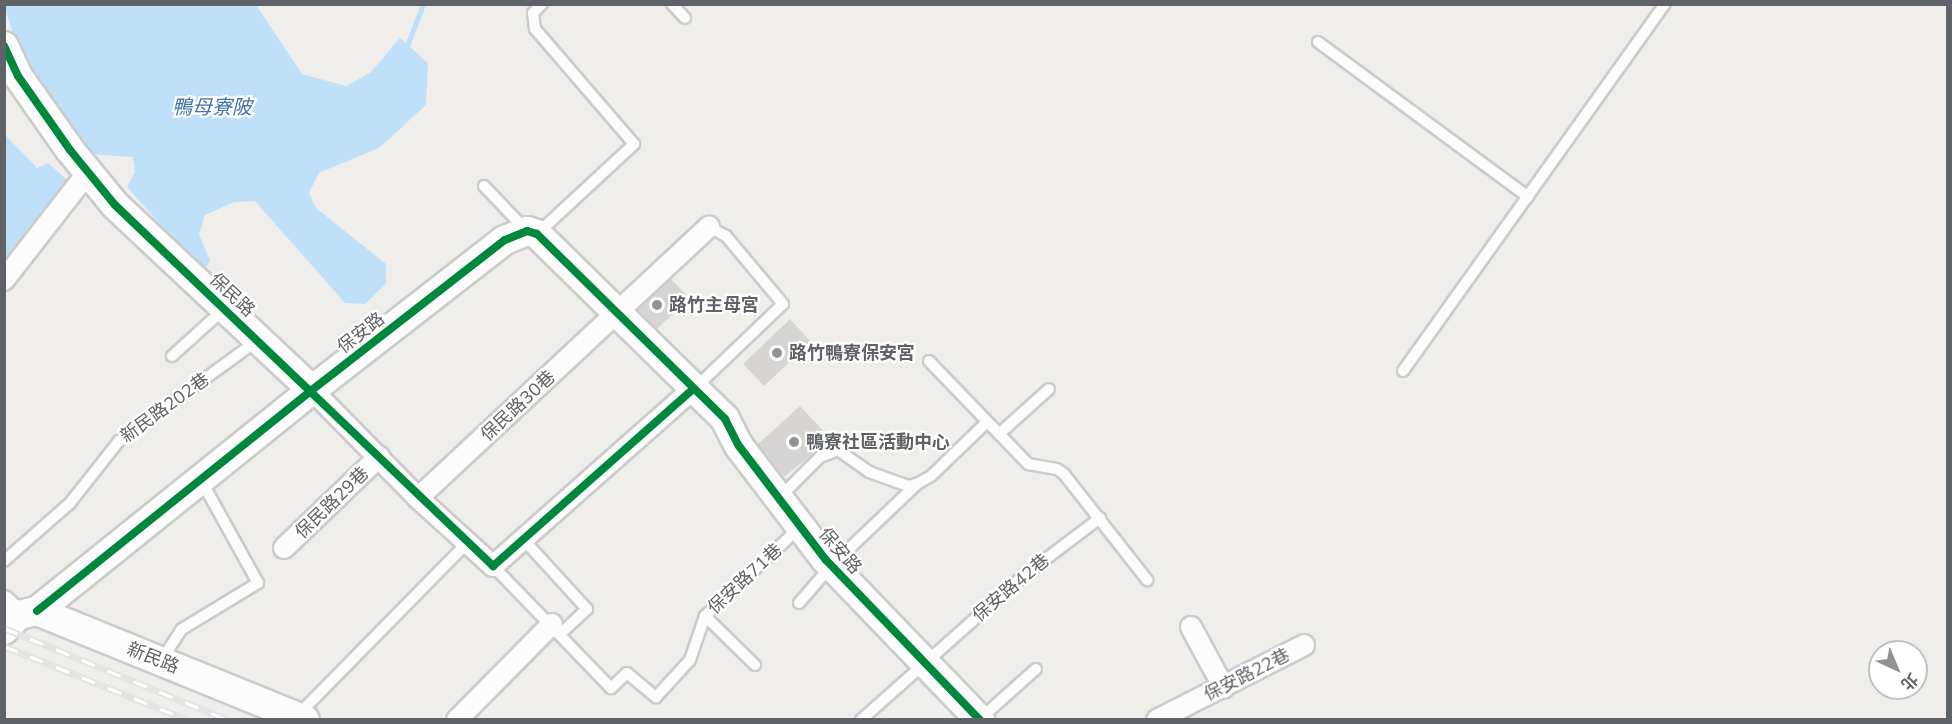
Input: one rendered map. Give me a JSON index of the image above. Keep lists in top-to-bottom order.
{
  "streets": {
    "street": [
      "保民路",
      "保安路",
      "保民路30巷",
      "保民路29巷",
      "新民路",
      "保安路22巷"
    ],
    "lane": ["新民路202巷", "保安路71巷", "保安路42巷"]
  },
  "crossings": [
    ["保民路", "保安路"],
    ["保民路", "保民路30巷"],
    ["保民路", "新民路202巷"],
    ["保民路", "保民路29巷"],
    ["保安路", "保民路30巷"],
    ["保安路", "保安路71巷"],
    ["保安路", "保安路42巷"],
    ["保安路", "新民路"]
  ],
  "water": ["鴨母寮陂"],
  "places": ["路竹主母宮", "路竹鴨寮保安宮", "鴨寮社區活動中心"],
  "north": "bottom right"
}
